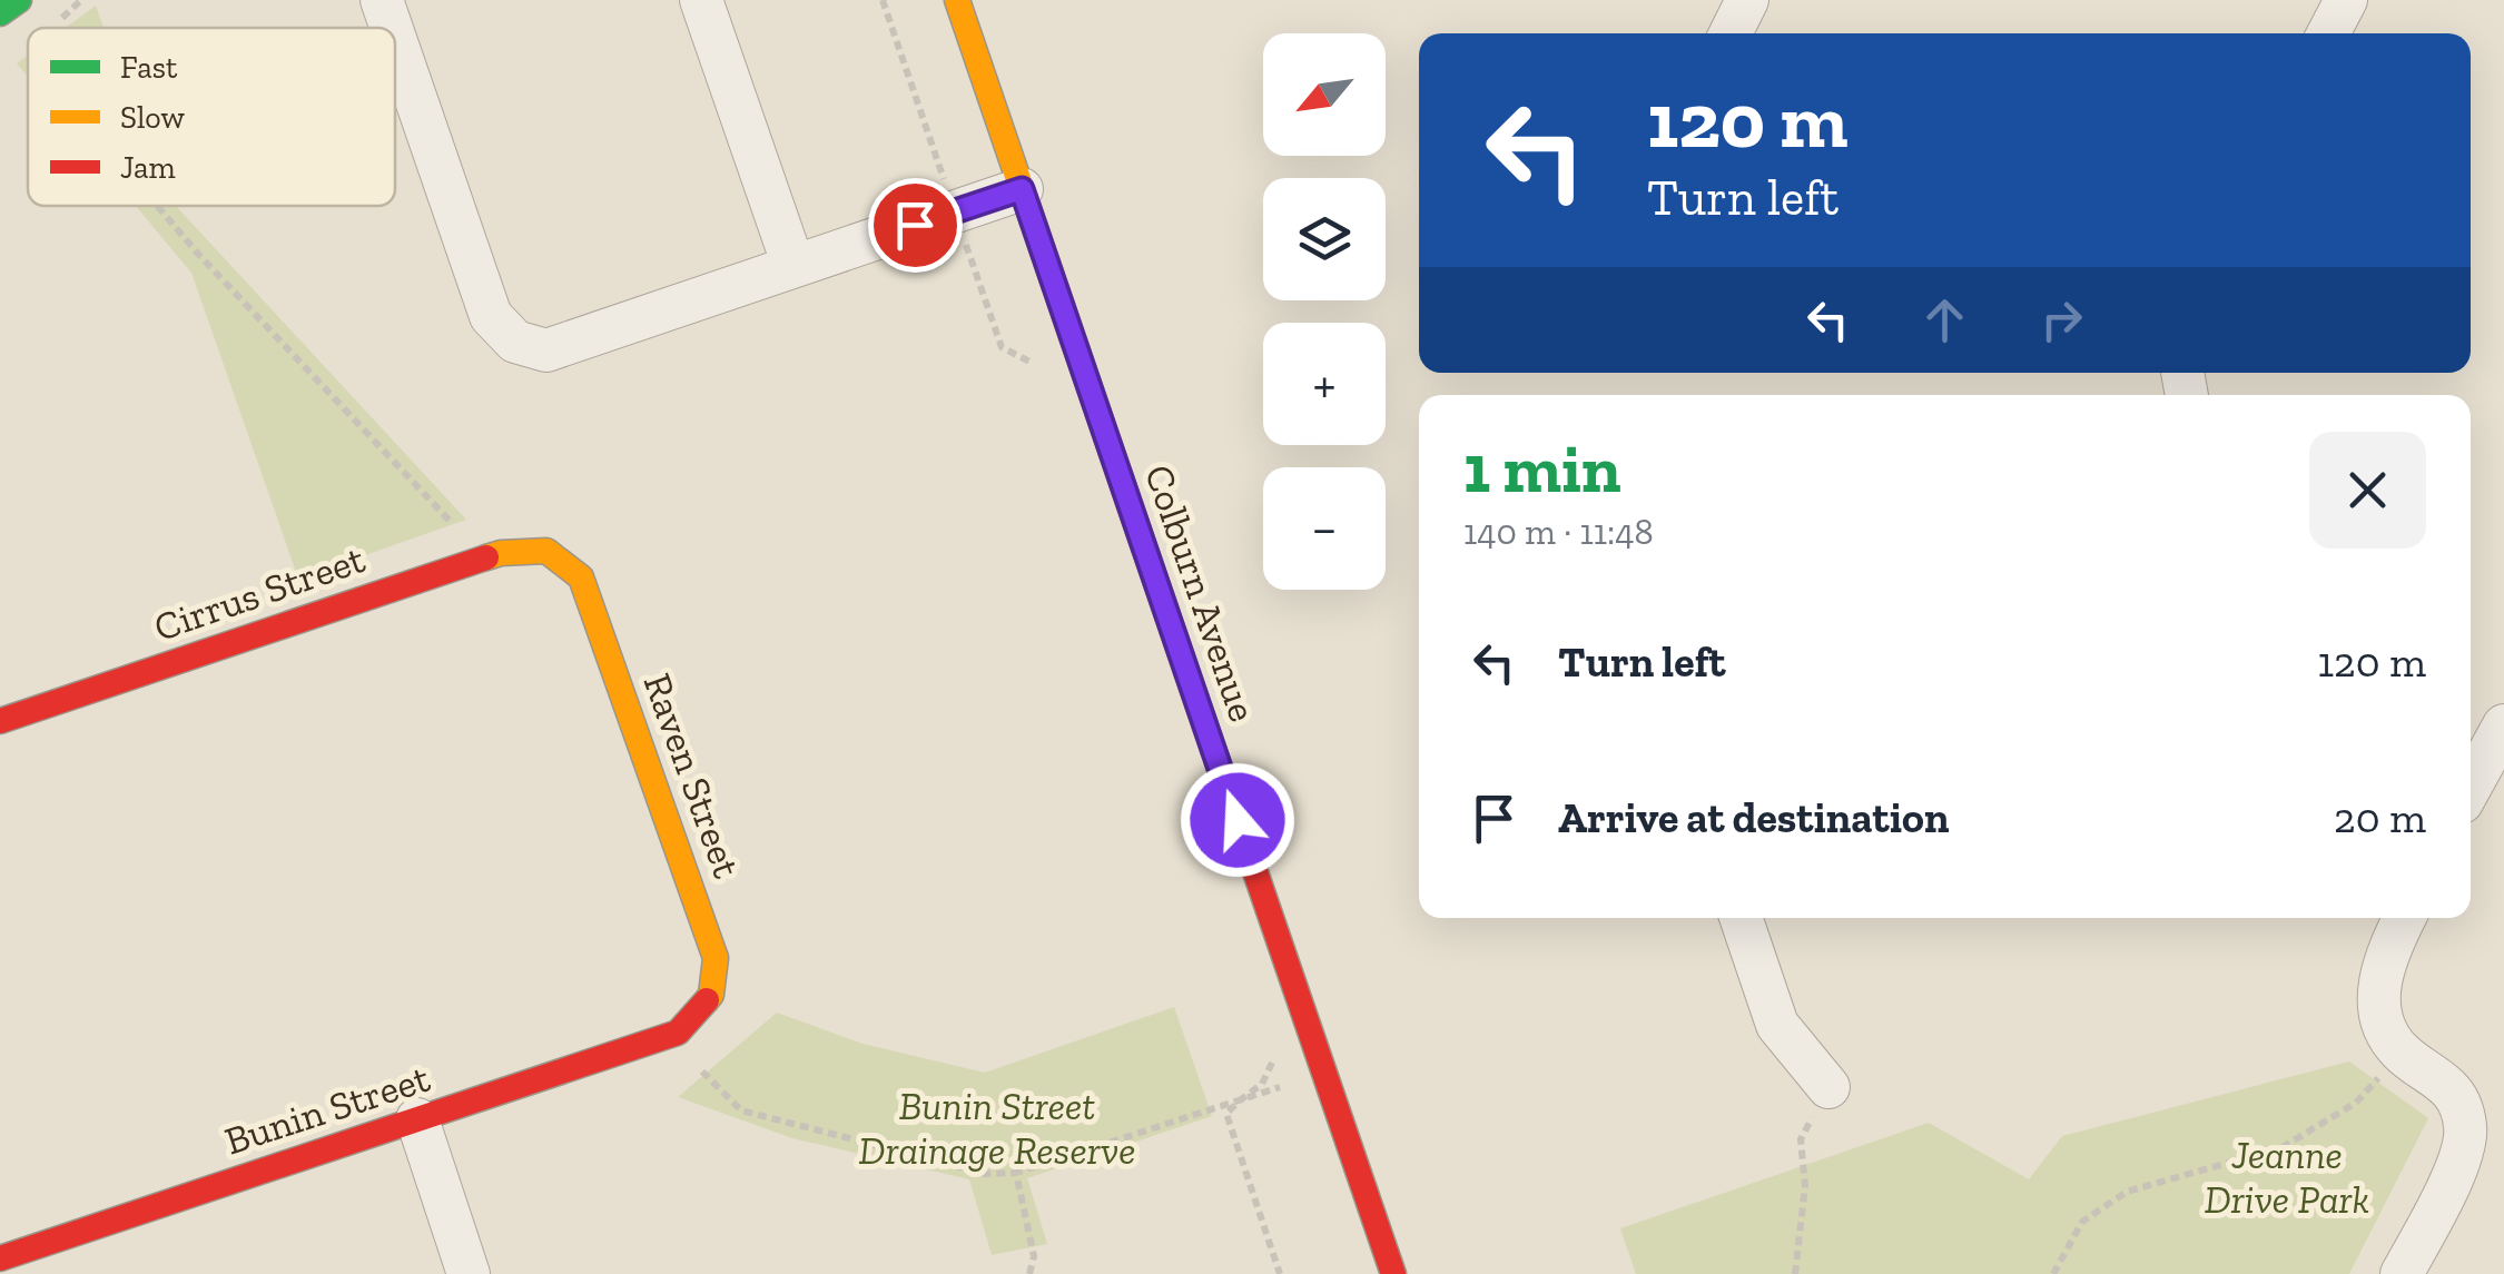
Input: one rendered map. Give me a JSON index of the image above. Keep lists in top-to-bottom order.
{
  "streets": {
    "street": [
      "Cirrus Street",
      "Colburn Avenue",
      "Raven Street",
      "Bunin Street"
    ]
  },
  "crossings": [
    ["Cirrus Street", "Raven Street"],
    ["Raven Street", "Bunin Street"]
  ],
  "parks": ["Bunin Street Drainage Reserve", "Jeanne Drive Park"],
  "legend": ["Fast", "Slow", "Jam"],
  "north": "bottom left",
  "page": {
    "map_buttons": ["+", "−"],
    "turn": ["120 m", "Turn left"],
    "heading": ["1 min", "140 m · 11:48"],
    "list": [
      {
        "name": "Turn left",
        "value": "120 m"
      },
      {
        "name": "Arrive at destination",
        "value": "20 m"
      }
    ]
  }
}
